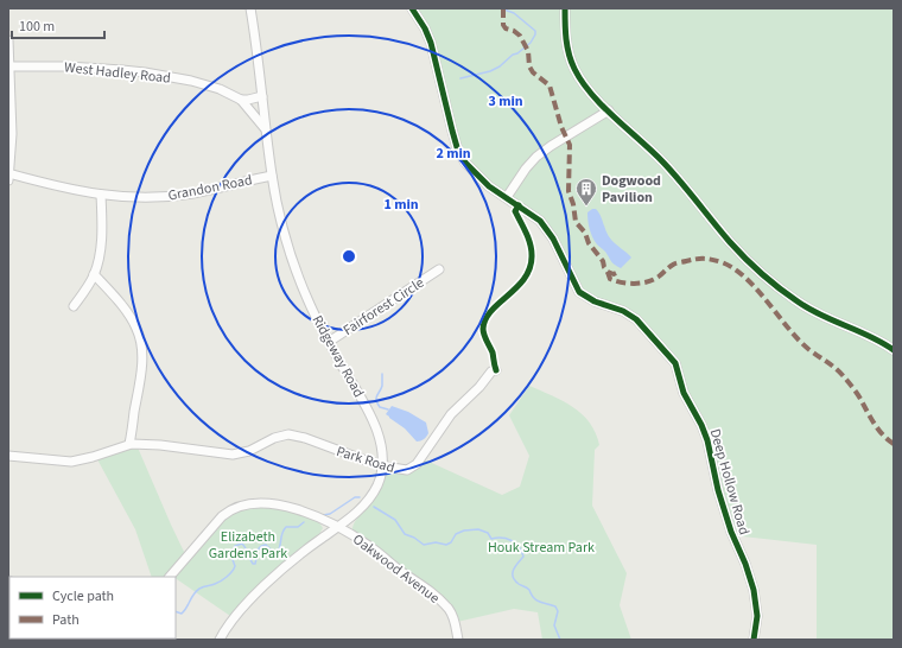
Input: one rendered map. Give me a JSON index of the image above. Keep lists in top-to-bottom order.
{
  "streets": {
    "street": [
      "West Hadley Road",
      "Grandon Road",
      "Fairforest Circle",
      "Ridgeway Road",
      "Park Road",
      "Deep Hollow Road",
      "Oakwood Avenue"
    ]
  },
  "crossings": [
    ["West Hadley Road", "Ridgeway Road"],
    ["Grandon Road", "Ridgeway Road"],
    ["Fairforest Circle", "Ridgeway Road"],
    ["Ridgeway Road", "Park Road"],
    ["Ridgeway Road", "Oakwood Avenue"]
  ],
  "parks": ["Elizabeth Gardens Park", "Houk Stream Park"],
  "places": {
    "building": ["Dogwood Pavilion"]
  },
  "legend": ["Cycle path", "Path"],
  "scale_bar": "100 m",
  "rings": ["3 min", "2 min", "1 min"]
}
